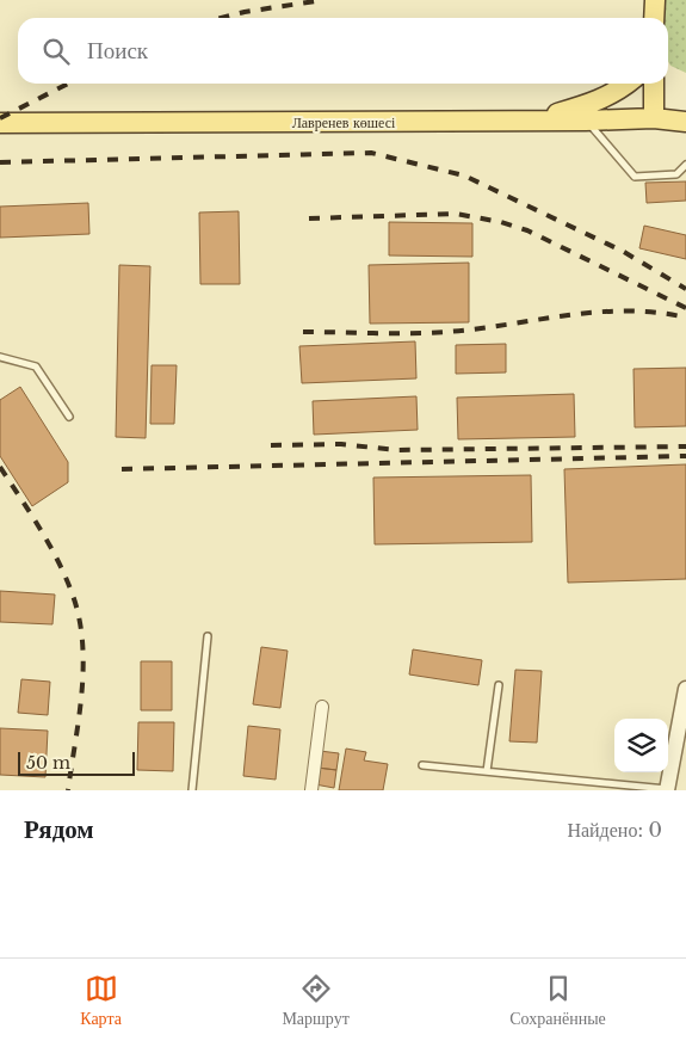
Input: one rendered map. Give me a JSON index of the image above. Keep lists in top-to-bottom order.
{
  "streets": {
    "main road": ["Лавренев көшесі"]
  },
  "scale_bar": "50 m",
  "page": {
    "search": "Поиск",
    "scale": "50 m",
    "heading": ["Рядом", "Найдено: 0"],
    "nav": ["Карта", "Маршрут", "Сохранённые"]
  }
}
